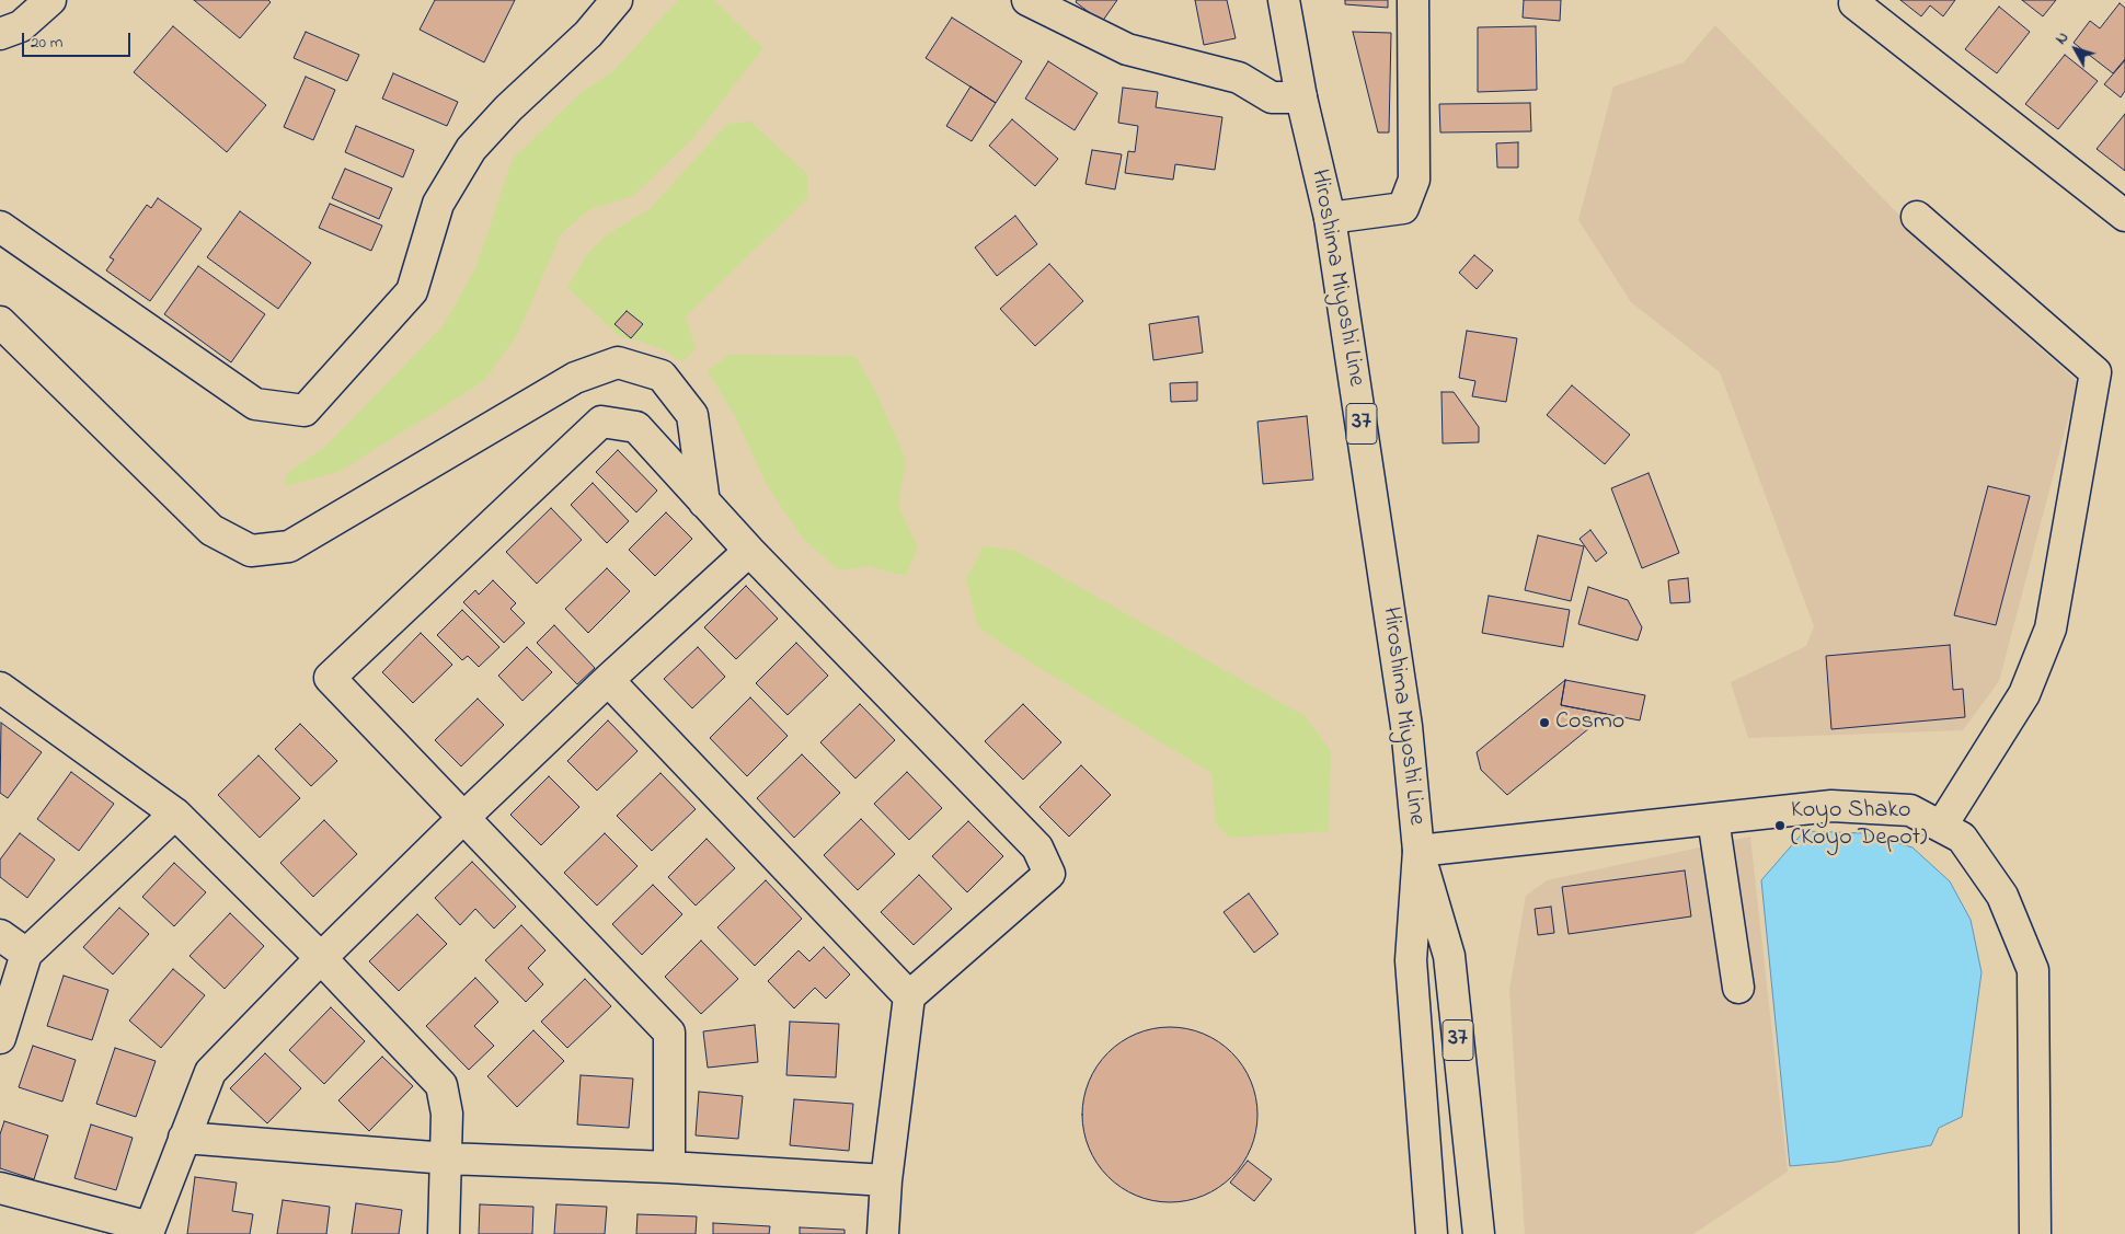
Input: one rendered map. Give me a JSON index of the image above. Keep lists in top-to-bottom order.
{
  "streets": {
    "street": ["Hiroshima Miyoshi Line", "37"]
  },
  "places": ["Cosmo", "Koyo Shako (Koyo Depot)"],
  "scale_bar": "20 m",
  "north": "top left"
}
